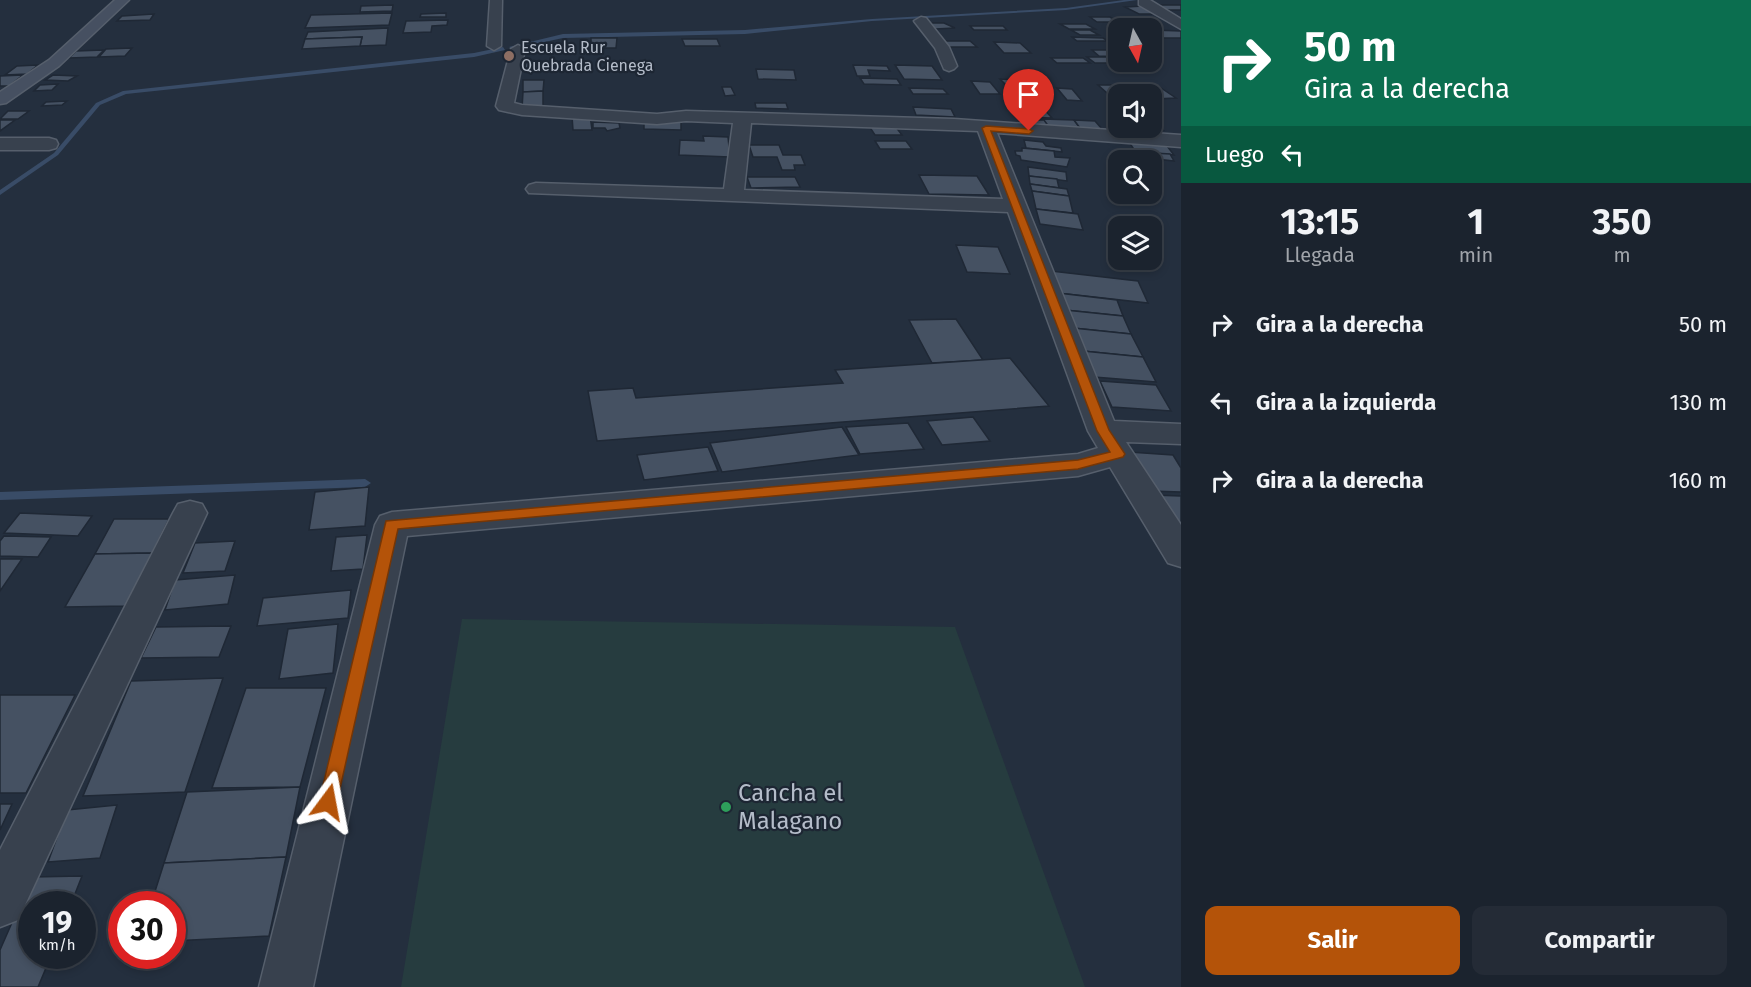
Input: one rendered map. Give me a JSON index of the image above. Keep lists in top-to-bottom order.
{
  "places": ["Escuela Rur Quebrada Cienega", "Cancha el Malagano"],
  "north": "bottom",
  "page": {
    "turn": ["50 m", "Gira a la derecha"],
    "then": "Luego",
    "eta": [
      "13:15",
      "Llegada",
      "1",
      "min",
      "350",
      "m"
    ],
    "list": [
      {
        "name": "Gira a la derecha",
        "value": "50 m"
      },
      {
        "name": "Gira a la izquierda",
        "value": "130 m"
      },
      {
        "name": "Gira a la derecha",
        "value": "160 m"
      }
    ],
    "speed": "19 km/h",
    "limit": "30",
    "buttons": ["Salir", "Compartir"]
  }
}
